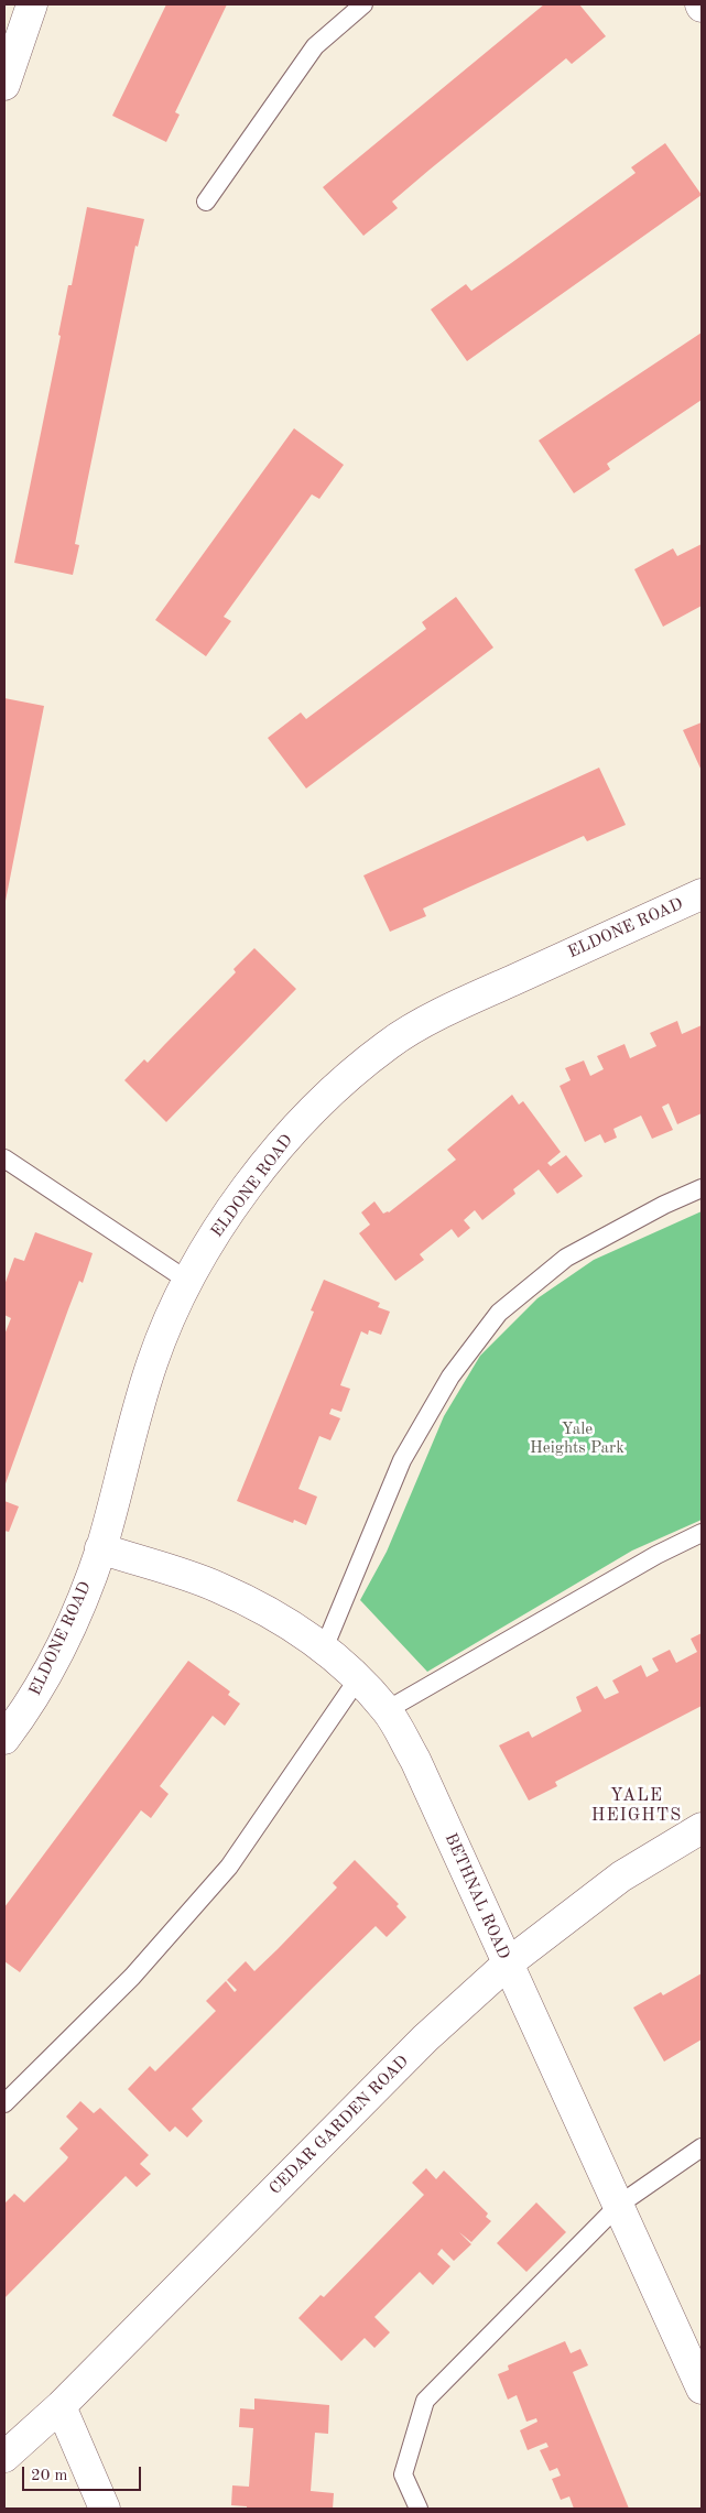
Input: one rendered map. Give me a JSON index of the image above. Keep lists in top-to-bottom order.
{
  "streets": {
    "street": ["ELDONE ROAD", "BETHNAL ROAD", "CEDAR GARDEN ROAD"]
  },
  "crossings": [
    ["ELDONE ROAD", "BETHNAL ROAD"],
    ["BETHNAL ROAD", "CEDAR GARDEN ROAD"]
  ],
  "districts": ["YALE HEIGHTS"],
  "parks": ["Yale Heights Park"],
  "scale_bar": "20 m"
}
